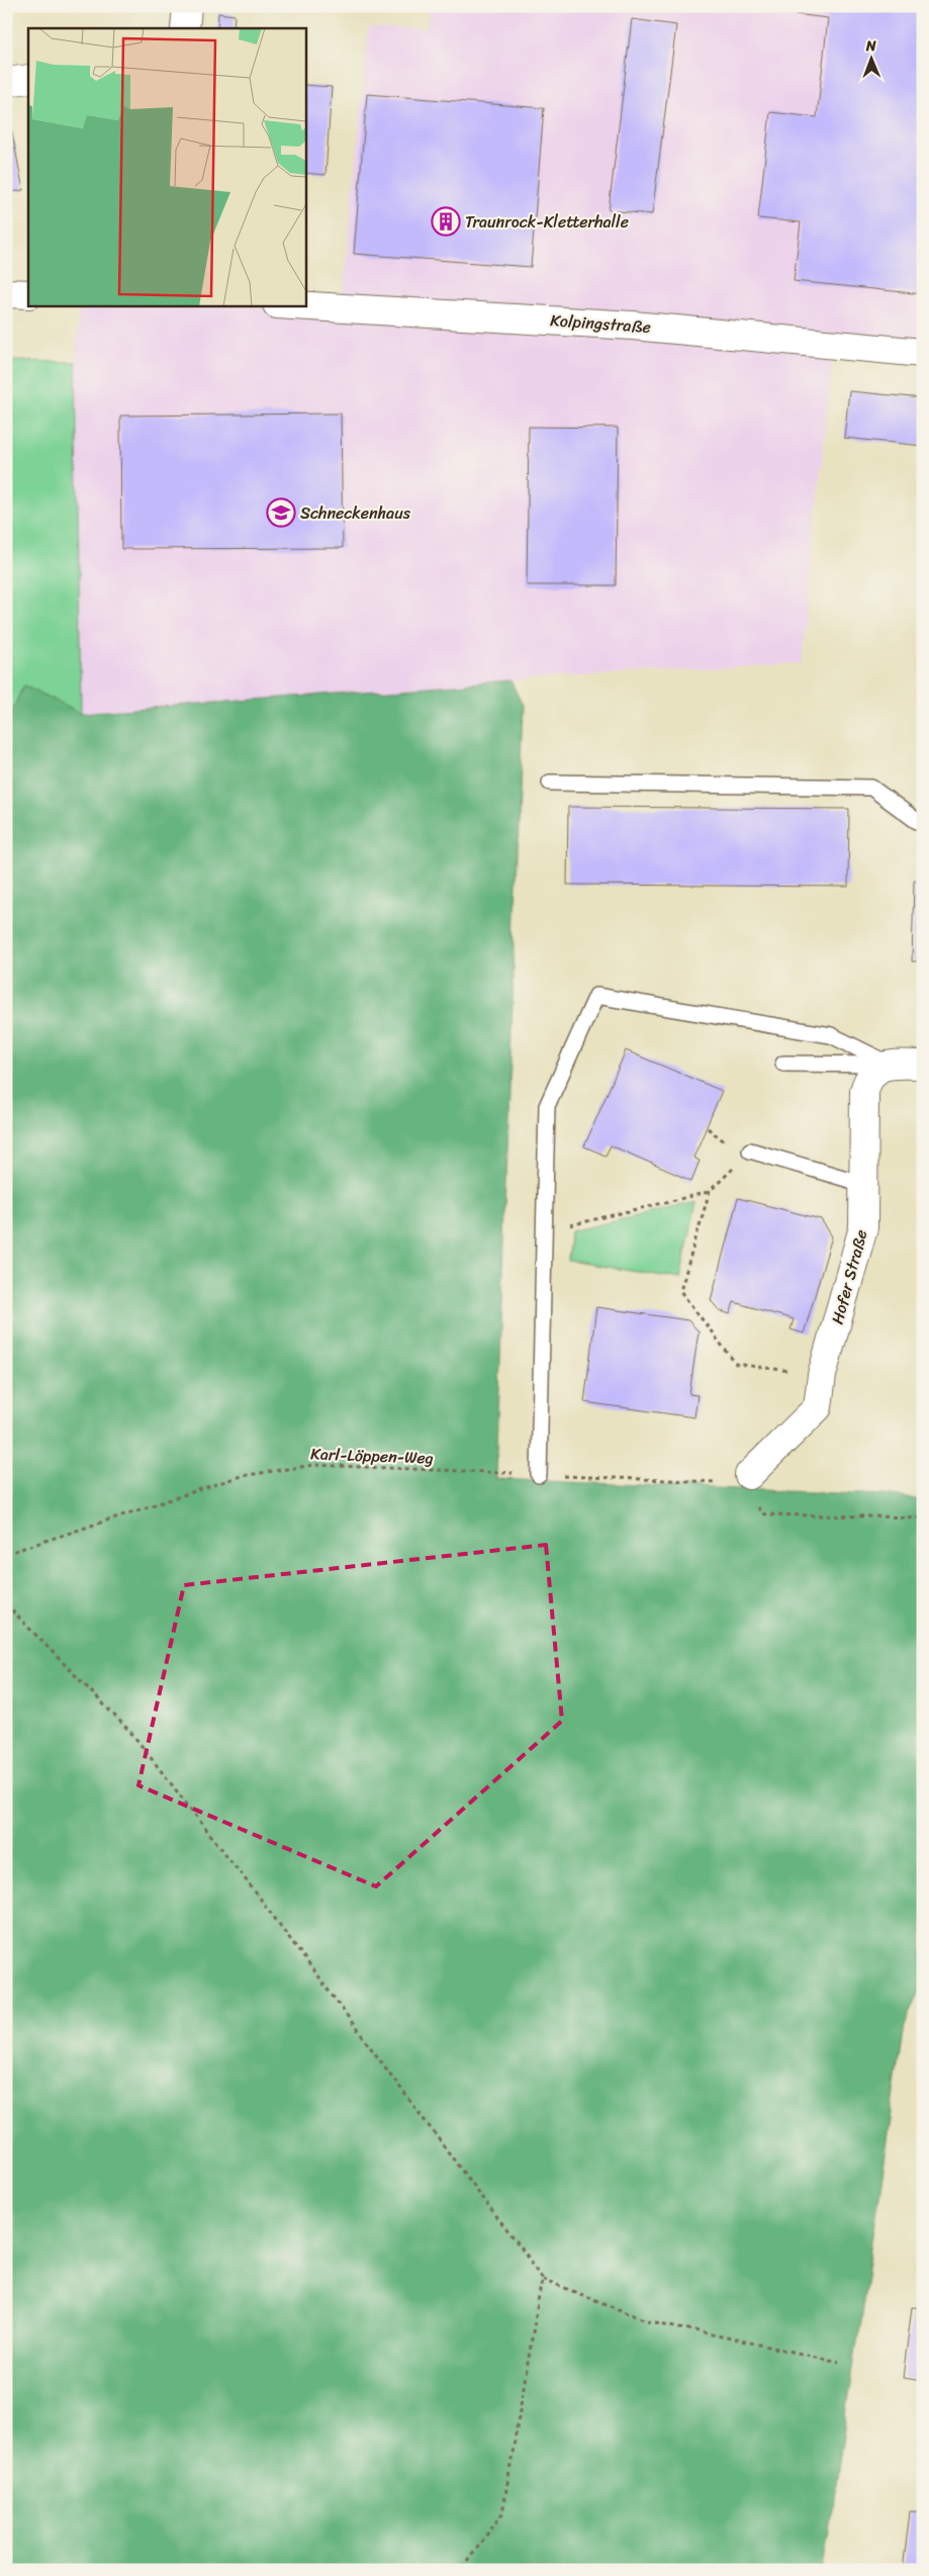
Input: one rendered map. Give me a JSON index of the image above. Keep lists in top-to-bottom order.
{
  "streets": {
    "street": ["Kolpingstraße", "Hofer Straße"],
    "path": ["Karl-Löppen-Weg"]
  },
  "crossings": [
    ["Hofer Straße", "Karl-Löppen-Weg"]
  ],
  "places": {
    "building": ["Traunrock-Kletterhalle"],
    "school or university": ["Schneckenhaus"]
  },
  "north": "top"
}
